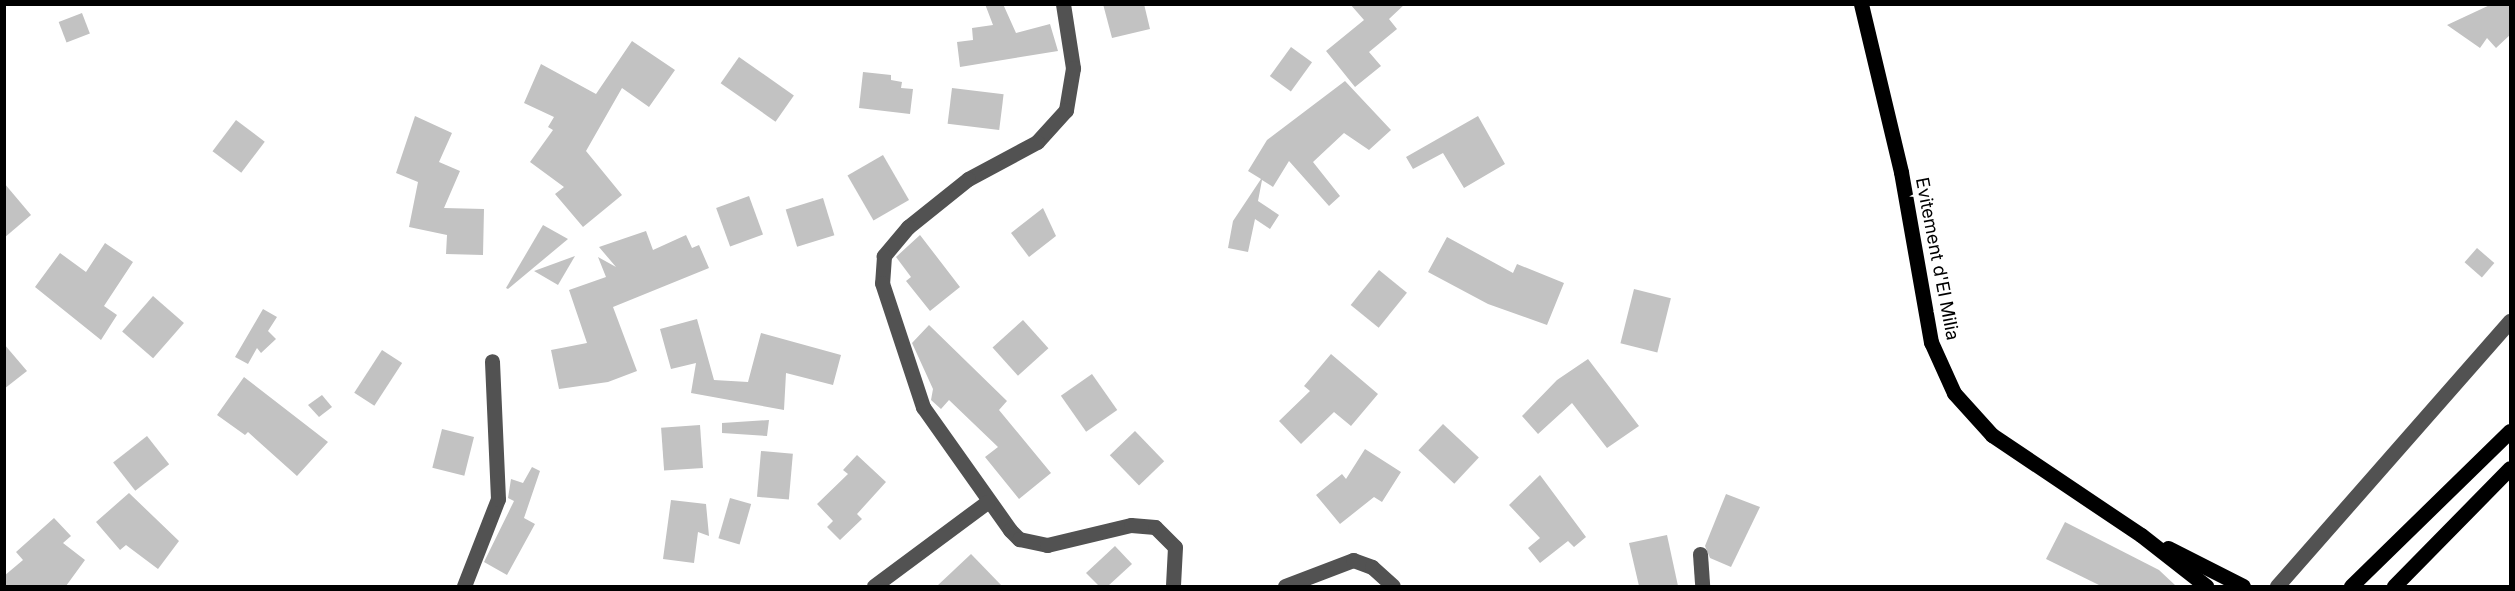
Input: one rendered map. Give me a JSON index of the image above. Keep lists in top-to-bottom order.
{
  "streets": {
    "main road": ["Evitement d'El Milia"]
  }
}
